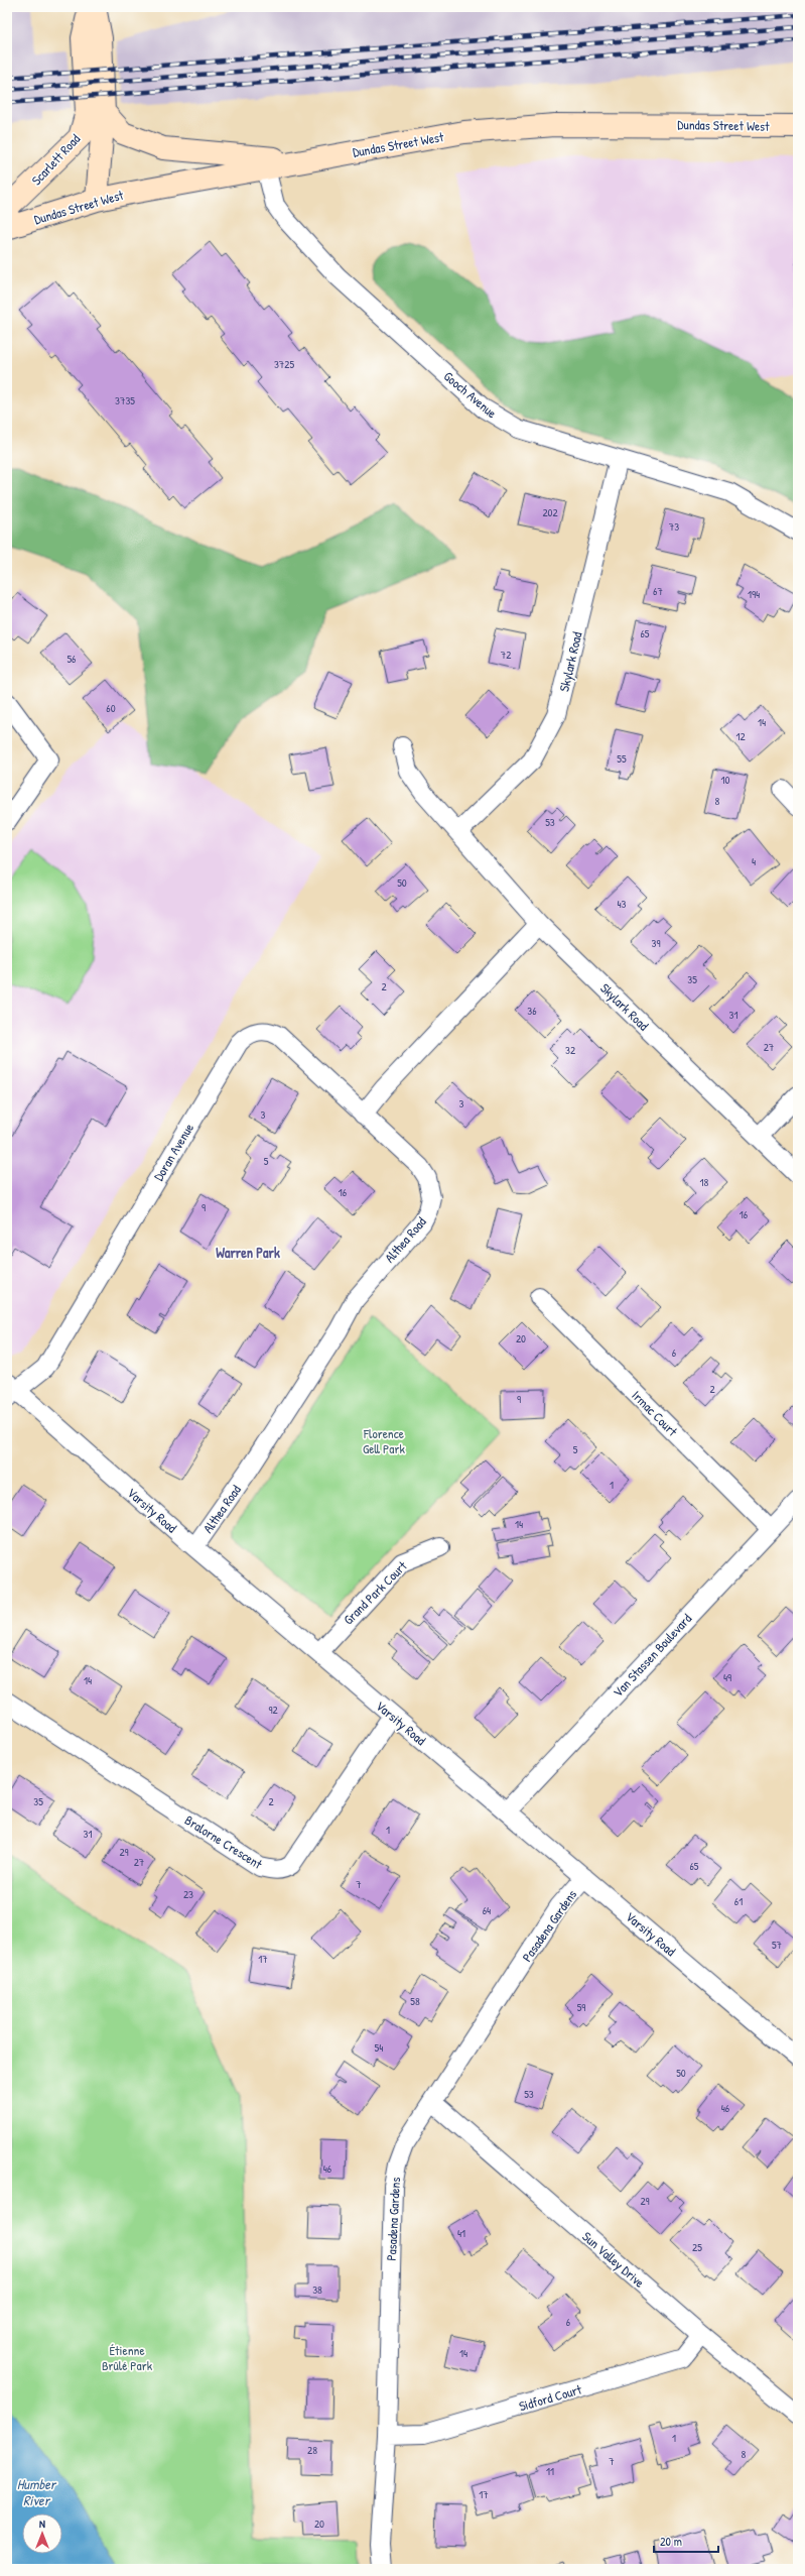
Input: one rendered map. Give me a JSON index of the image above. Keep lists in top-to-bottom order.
{
  "streets": {
    "main road": ["Dundas Street West", "Scarlett Road"],
    "street": [
      "Gooch Avenue",
      "Skylark Road",
      "Doran Avenue",
      "Althea Road",
      "Irmac Court",
      "Varsity Road",
      "Grand Park Court",
      "Van Stassen Boulevard",
      "Bralorne Crescent",
      "Pasadena Gardens",
      "Sun Valley Drive",
      "Sidford Court"
    ]
  },
  "crossings": [
    ["Dundas Street West", "Scarlett Road"],
    ["Dundas Street West", "Gooch Avenue"],
    ["Gooch Avenue", "Skylark Road"],
    ["Doran Avenue", "Althea Road"],
    ["Doran Avenue", "Varsity Road"],
    ["Althea Road", "Varsity Road"],
    ["Irmac Court", "Van Stassen Boulevard"],
    ["Varsity Road", "Grand Park Court"],
    ["Varsity Road", "Van Stassen Boulevard"],
    ["Varsity Road", "Bralorne Crescent"],
    ["Varsity Road", "Pasadena Gardens"],
    ["Pasadena Gardens", "Sun Valley Drive"],
    ["Pasadena Gardens", "Sidford Court"],
    ["Sun Valley Drive", "Sidford Court"]
  ],
  "districts": ["Warren Park"],
  "water": ["Humber River"],
  "parks": ["Florence Gell Park", "Étienne Brûlé Park"],
  "house_numbers": [
    "3725",
    "3735",
    "202",
    "73",
    "67",
    "194",
    "65",
    "72",
    "56",
    "60",
    "14",
    "12",
    "55",
    "10",
    "8",
    "53",
    "4",
    "50",
    "43",
    "39",
    "35",
    "2",
    "36",
    "31",
    "27",
    "32",
    "3",
    "3",
    "5",
    "18",
    "16",
    "9",
    "16",
    "20",
    "6",
    "2",
    "9",
    "5",
    "1",
    "14",
    "49",
    "14",
    "92",
    "35",
    "2",
    "1",
    "31",
    "29",
    "27",
    "65",
    "7",
    "23",
    "61",
    "64",
    "57",
    "17",
    "58",
    "59",
    "54",
    "50",
    "53",
    "46",
    "46",
    "29",
    "41",
    "25",
    "38",
    "6",
    "14",
    "1",
    "28",
    "8",
    "7",
    "11",
    "17",
    "20"
  ],
  "scale_bar": "20 m",
  "north": "top"
}
